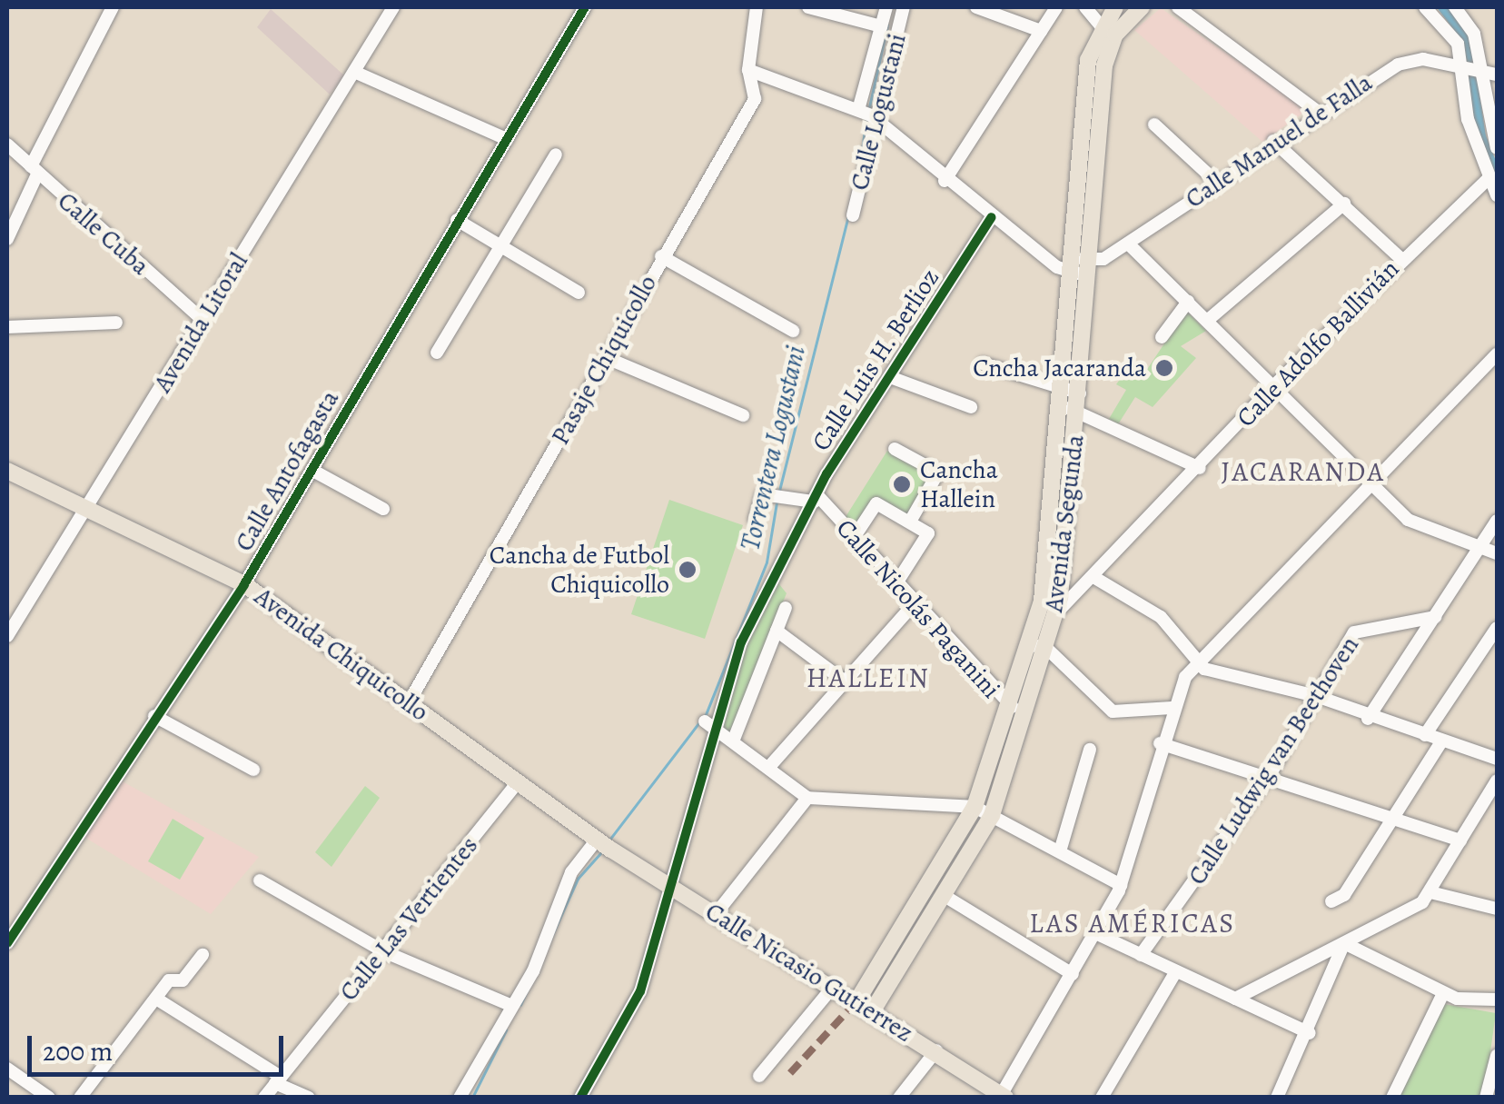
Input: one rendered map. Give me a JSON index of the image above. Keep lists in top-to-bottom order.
{
  "streets": {
    "main road": ["Avenida Segunda", "Avenida Chiquicollo", "Calle Nicasio Gutierrez"],
    "street": [
      "Calle Logustani",
      "Calle Manuel de Falla",
      "Calle Cuba",
      "Avenida Litoral",
      "Calle Adolfo Ballivián",
      "Pasaje Chiquicollo",
      "Calle Luis H. Berlioz",
      "Calle Antofagasta",
      "Calle Nicolás Paganini",
      "Calle Ludwig van Beethoven",
      "Calle Las Vertientes"
    ]
  },
  "crossings": [
    ["Calle Manuel de Falla", "Avenida Segunda"],
    ["Calle Cuba", "Avenida Litoral"],
    ["Avenida Litoral", "Avenida Chiquicollo"],
    ["Calle Adolfo Ballivián", "Avenida Segunda"],
    ["Pasaje Chiquicollo", "Avenida Chiquicollo"],
    ["Calle Luis H. Berlioz", "Calle Nicolás Paganini"],
    ["Calle Luis H. Berlioz", "Calle Nicasio Gutierrez"],
    ["Calle Antofagasta", "Avenida Chiquicollo"],
    ["Avenida Segunda", "Calle Nicolás Paganini"],
    ["Avenida Segunda", "Calle Nicasio Gutierrez"],
    ["Avenida Chiquicollo", "Calle Las Vertientes"],
    ["Avenida Chiquicollo", "Calle Nicasio Gutierrez"]
  ],
  "districts": ["JACARANDA", "HALLEIN", "LAS AMÉRICAS"],
  "water": ["Torrentera Logustani"],
  "places": ["Cncha Jacaranda", "Cancha Hallein", "Cancha de Futbol Chiquicollo"],
  "scale_bar": "200 m"
}
